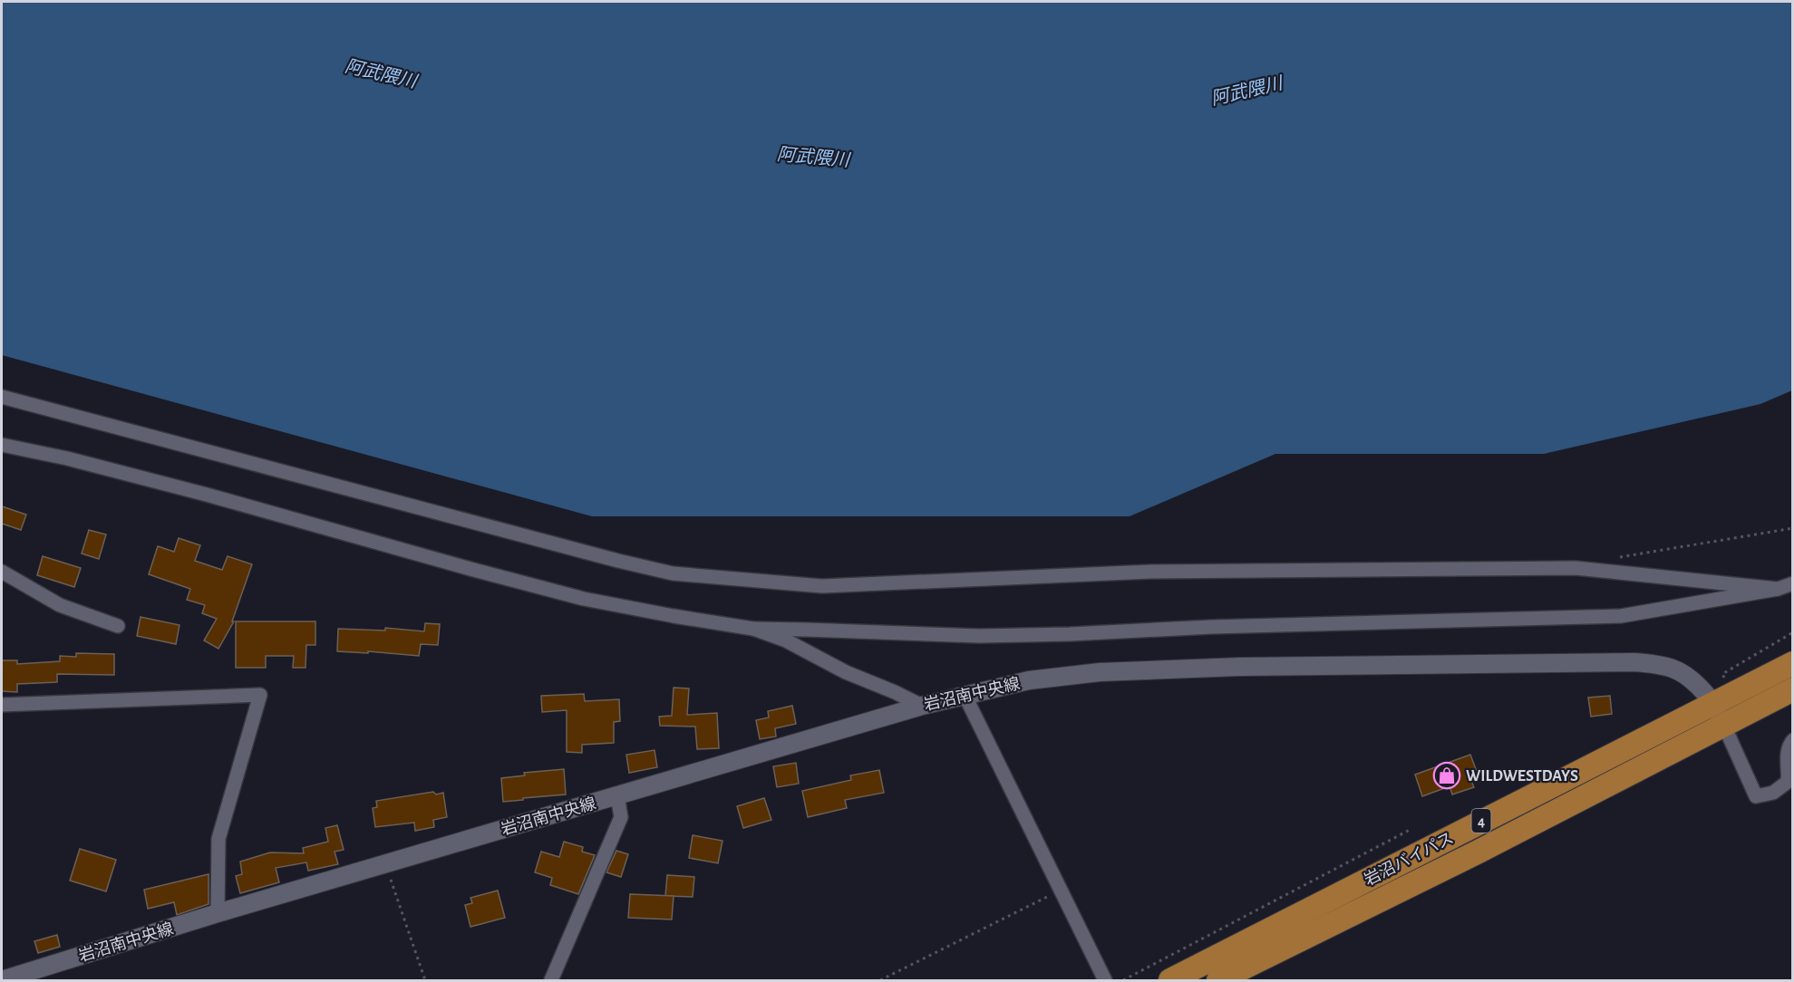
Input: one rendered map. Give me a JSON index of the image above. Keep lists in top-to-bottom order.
{
  "streets": {
    "highway": ["4", "岩沼バイパス"],
    "street": ["岩沼南中央線"]
  },
  "crossings": [
    ["岩沼南中央線", "岩沼バイパス"]
  ],
  "water": ["阿武隈川"],
  "places": {
    "shop": ["WILDWESTDAYS"]
  }
}
